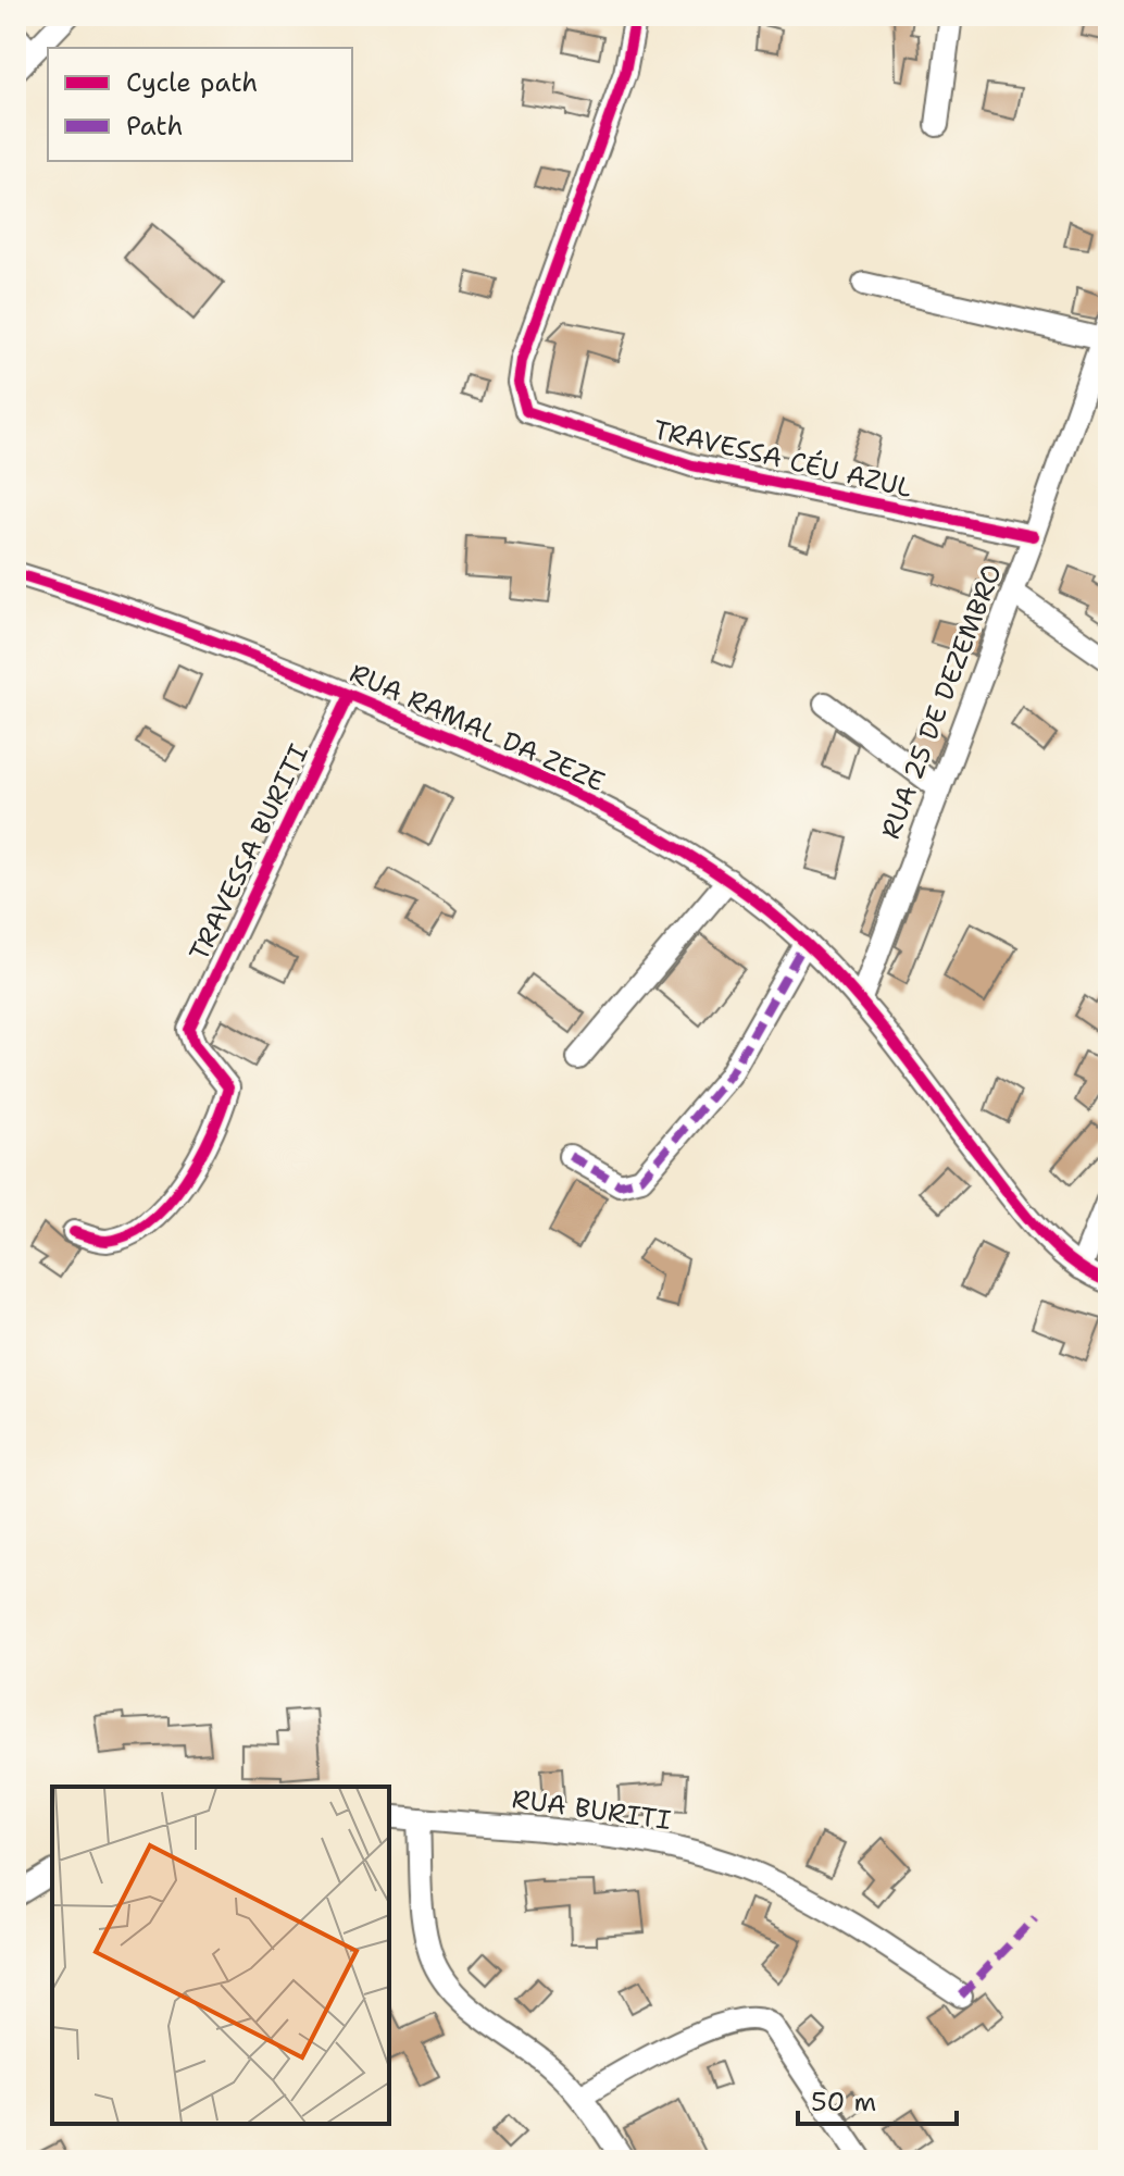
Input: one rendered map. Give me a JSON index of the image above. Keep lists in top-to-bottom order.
{
  "streets": {
    "street": [
      "TRAVESSA CÉU AZUL",
      "RUA 25 DE DEZEMBRO",
      "RUA RAMAL DA ZEZE",
      "TRAVESSA BURITI",
      "RUA BURITI"
    ]
  },
  "crossings": [
    ["TRAVESSA CÉU AZUL", "RUA 25 DE DEZEMBRO"],
    ["RUA 25 DE DEZEMBRO", "RUA RAMAL DA ZEZE"],
    ["RUA RAMAL DA ZEZE", "TRAVESSA BURITI"]
  ],
  "legend": ["Cycle path", "Path"],
  "scale_bar": "50 m"
}
